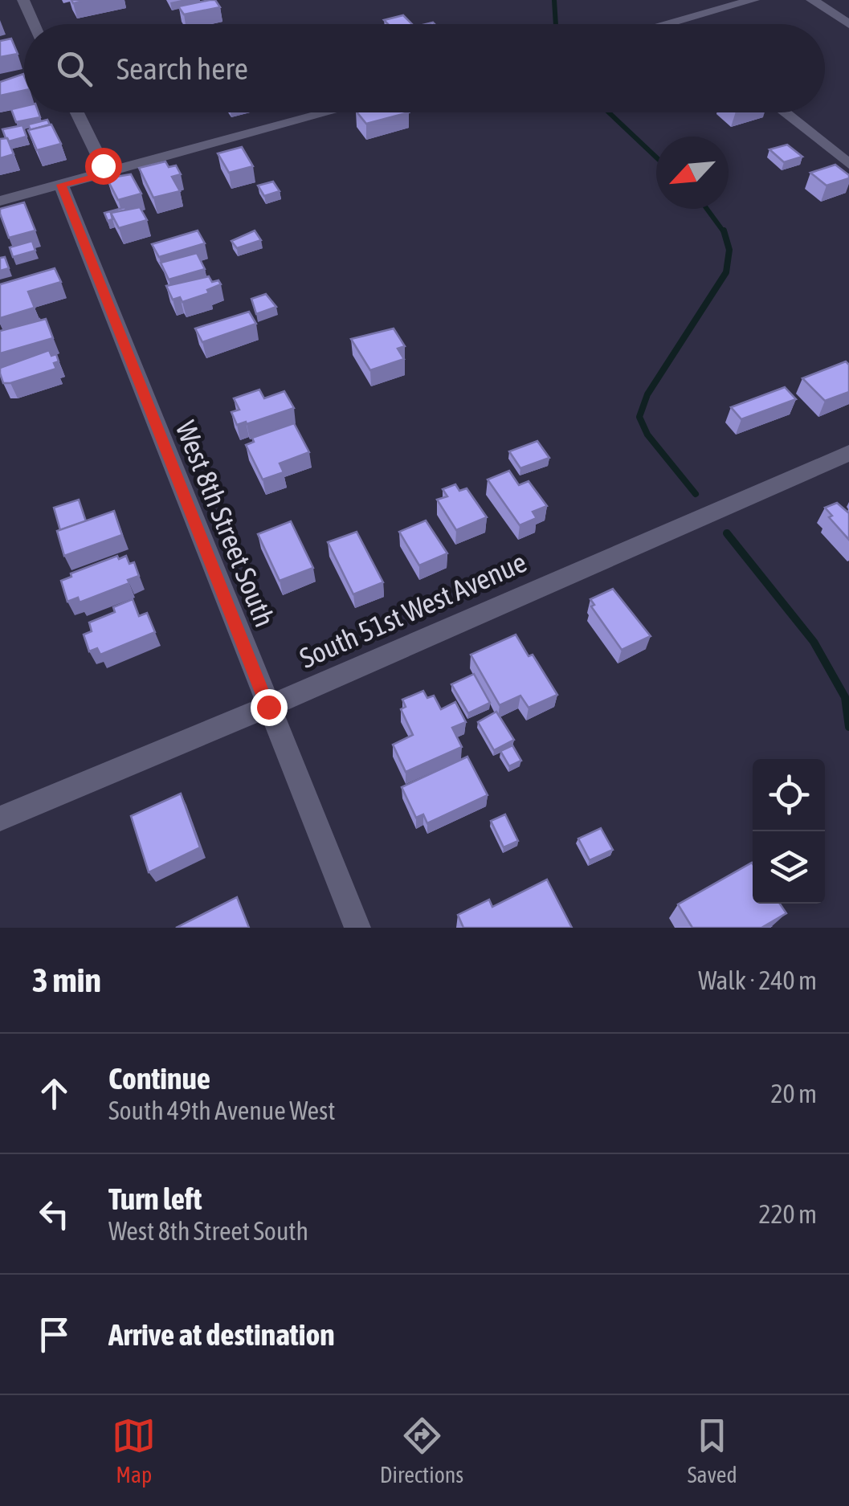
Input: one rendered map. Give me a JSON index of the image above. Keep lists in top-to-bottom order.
{
  "streets": {
    "street": ["West 8th Street South", "South 51st West Avenue"]
  },
  "crossings": [
    ["West 8th Street South", "South 51st West Avenue"]
  ],
  "north": "bottom left",
  "page": {
    "search": "Search here",
    "heading": ["3 min", "Walk · 240 m"],
    "list": [
      ["Continue", "South 49th Avenue West", "20 m"],
      ["Turn left", "West 8th Street South", "220 m"],
      "Arrive at destination"
    ],
    "nav": ["Map", "Directions", "Saved"]
  }
}
